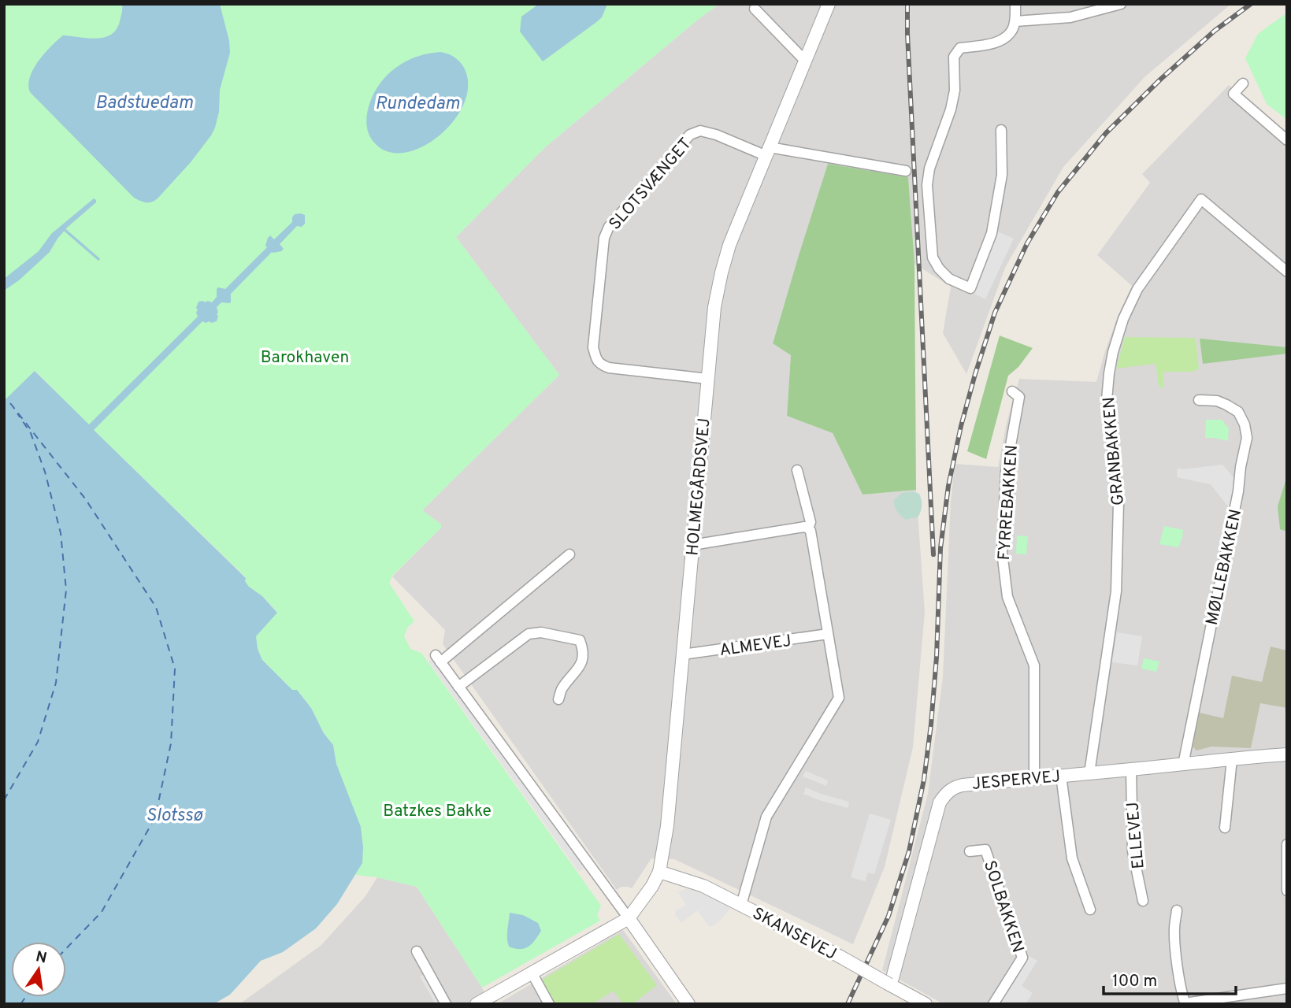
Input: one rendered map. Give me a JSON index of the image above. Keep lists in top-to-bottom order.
{
  "streets": {
    "street": [
      "SLOTSVÆNGET",
      "GRANBAKKEN",
      "HOLMEGÅRDSVEJ",
      "FYRREBAKKEN",
      "MØLLEBAKKEN",
      "ALMEVEJ",
      "JESPERVEJ",
      "ELLEVEJ",
      "SOLBAKKEN",
      "SKANSEVEJ"
    ]
  },
  "crossings": [
    ["SLOTSVÆNGET", "HOLMEGÅRDSVEJ"],
    ["GRANBAKKEN", "JESPERVEJ"],
    ["HOLMEGÅRDSVEJ", "ALMEVEJ"],
    ["HOLMEGÅRDSVEJ", "SKANSEVEJ"],
    ["FYRREBAKKEN", "JESPERVEJ"],
    ["MØLLEBAKKEN", "JESPERVEJ"],
    ["JESPERVEJ", "ELLEVEJ"],
    ["JESPERVEJ", "SKANSEVEJ"]
  ],
  "water": ["Badstuedam", "Rundedam", "Slotssø"],
  "parks": ["Barokhaven", "Batzkes Bakke"],
  "scale_bar": "100 m",
  "north": "top"
}
